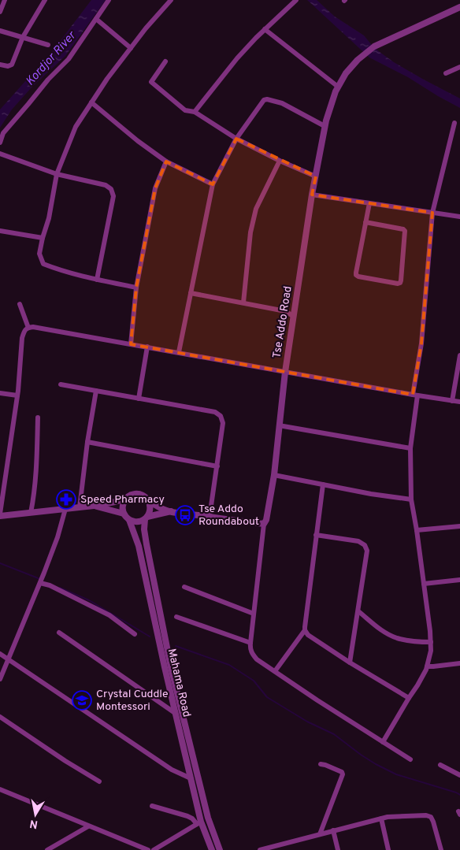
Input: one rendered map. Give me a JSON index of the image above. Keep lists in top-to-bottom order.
{
  "streets": {
    "street": ["Tse Addo Road", "Mahama Road"]
  },
  "water": ["Kordjor River"],
  "places": {
    "pharmacy": ["Speed Pharmacy"],
    "bus stop": ["Tse Addo Roundabout"],
    "school or university": ["Crystal Cuddle Montessori"]
  },
  "north": "bottom"
}
